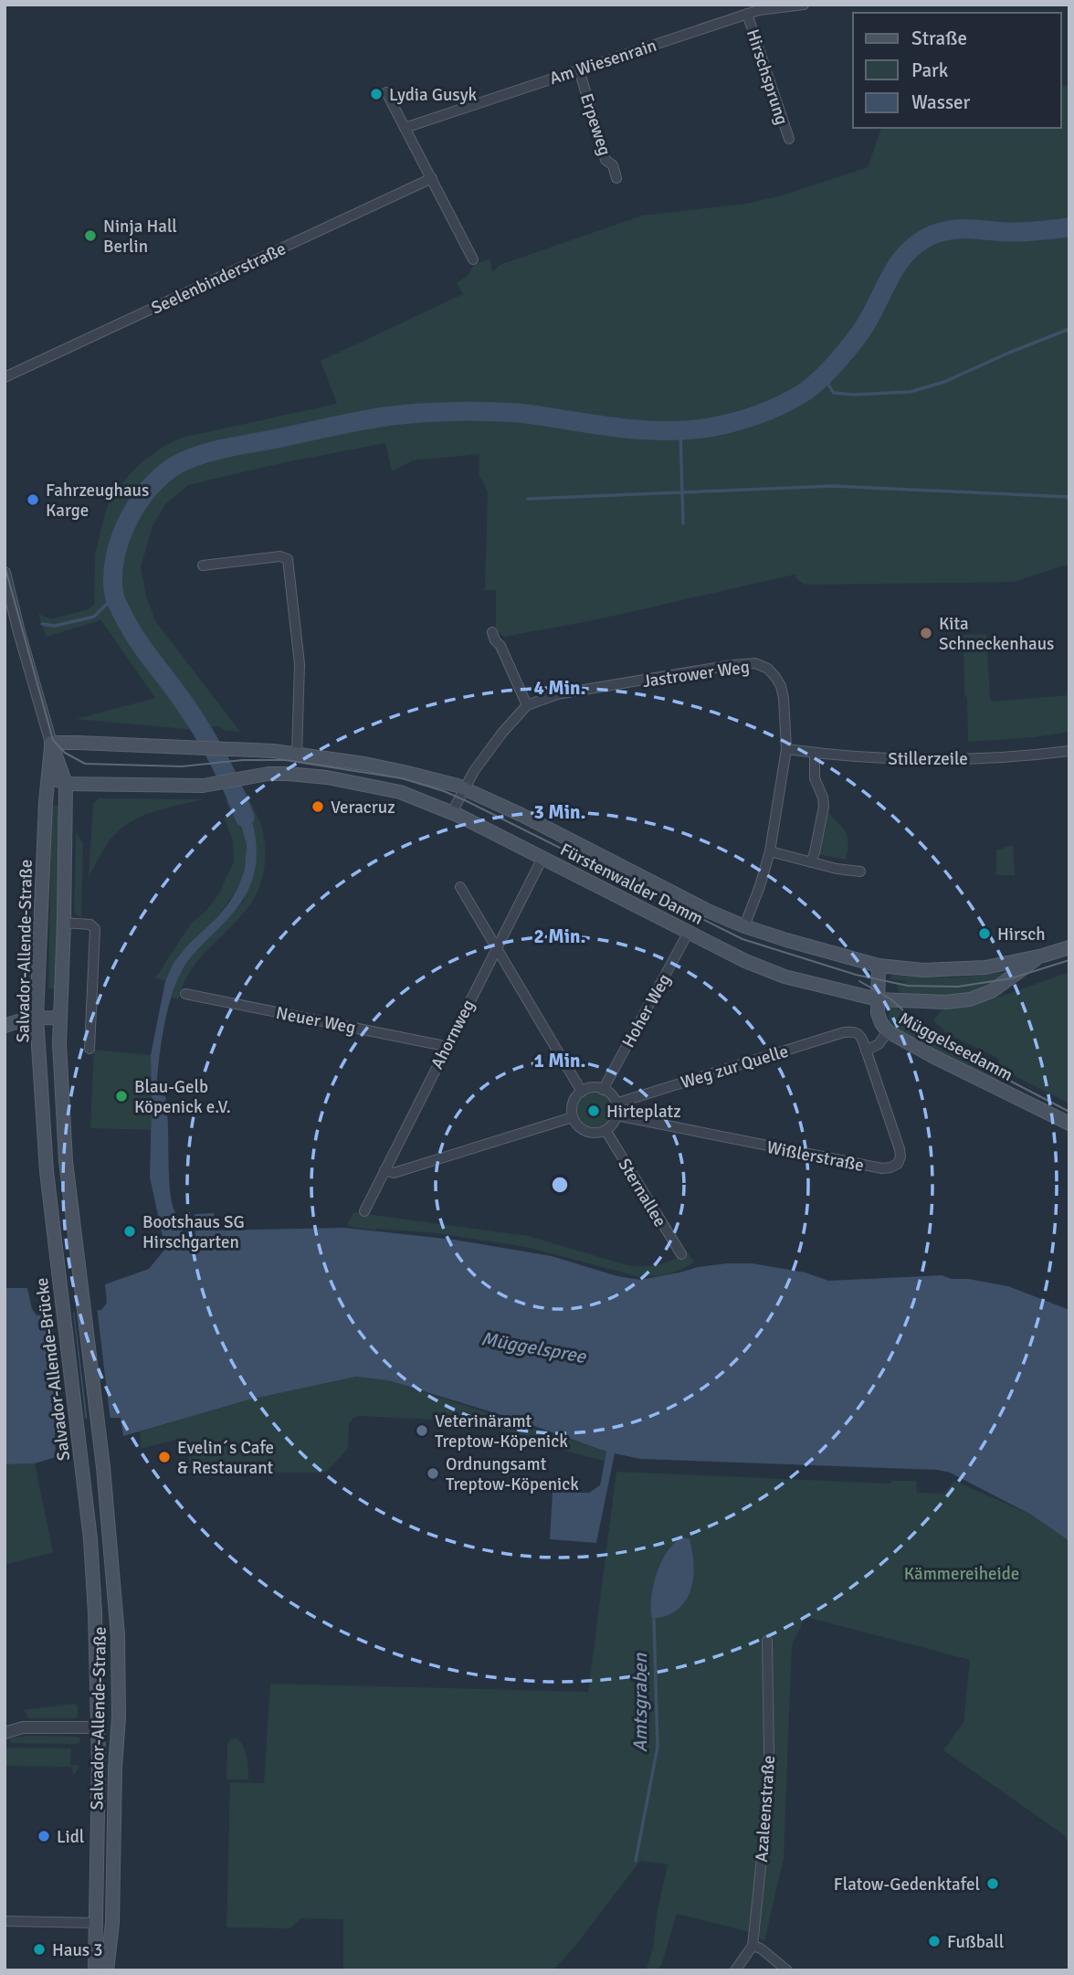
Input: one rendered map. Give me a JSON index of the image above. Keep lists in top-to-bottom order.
{
  "streets": {
    "main road": [
      "Fürstenwalder Damm",
      "Salvador-Allende-Straße",
      "Müggelseedamm",
      "Salvador-Allende-Brücke"
    ],
    "street": [
      "Am Wiesenrain",
      "Hirschsprung",
      "Erpeweg",
      "Seelenbinderstraße",
      "Jastrower Weg",
      "Stillerzeile",
      "Hoher Weg",
      "Neuer Weg",
      "Ahornweg",
      "Weg zur Quelle",
      "Wißlerstraße",
      "Sternallee",
      "Azaleenstraße"
    ]
  },
  "crossings": [
    ["Am Wiesenrain", "Hirschsprung"],
    ["Am Wiesenrain", "Erpeweg"],
    ["Jastrower Weg", "Stillerzeile"],
    ["Jastrower Weg", "Fürstenwalder Damm"],
    ["Fürstenwalder Damm", "Salvador-Allende-Straße"],
    ["Fürstenwalder Damm", "Hoher Weg"],
    ["Fürstenwalder Damm", "Ahornweg"],
    ["Fürstenwalder Damm", "Müggelseedamm"],
    ["Salvador-Allende-Straße", "Salvador-Allende-Brücke"],
    ["Hoher Weg", "Weg zur Quelle"],
    ["Hoher Weg", "Wißlerstraße"],
    ["Hoher Weg", "Sternallee"],
    ["Neuer Weg", "Ahornweg"],
    ["Weg zur Quelle", "Wißlerstraße"],
    ["Weg zur Quelle", "Sternallee"],
    ["Wißlerstraße", "Sternallee"]
  ],
  "water": ["Müggelspree", "Amtsgraben"],
  "parks": ["Kämmereiheide"],
  "places": [
    "Lydia Gusyk",
    "Ninja Hall Berlin",
    "Fahrzeughaus Karge",
    "Kita Schneckenhaus",
    "Veracruz",
    "Hirsch",
    "Blau-Gelb Köpenick e.V.",
    "Hirteplatz",
    "Bootshaus SG Hirschgarten",
    "Veterinäramt Treptow-Köpenick",
    "Evelin´s Cafe & Restaurant",
    "Ordnungsamt Treptow-Köpenick",
    "Lidl",
    "Flatow-Gedenktafel",
    "Fußball",
    "Haus 3"
  ],
  "legend": ["Straße", "Park", "Wasser"],
  "rings": [
    "4 Min.",
    "3 Min.",
    "2 Min.",
    "1 Min."
  ]
}
